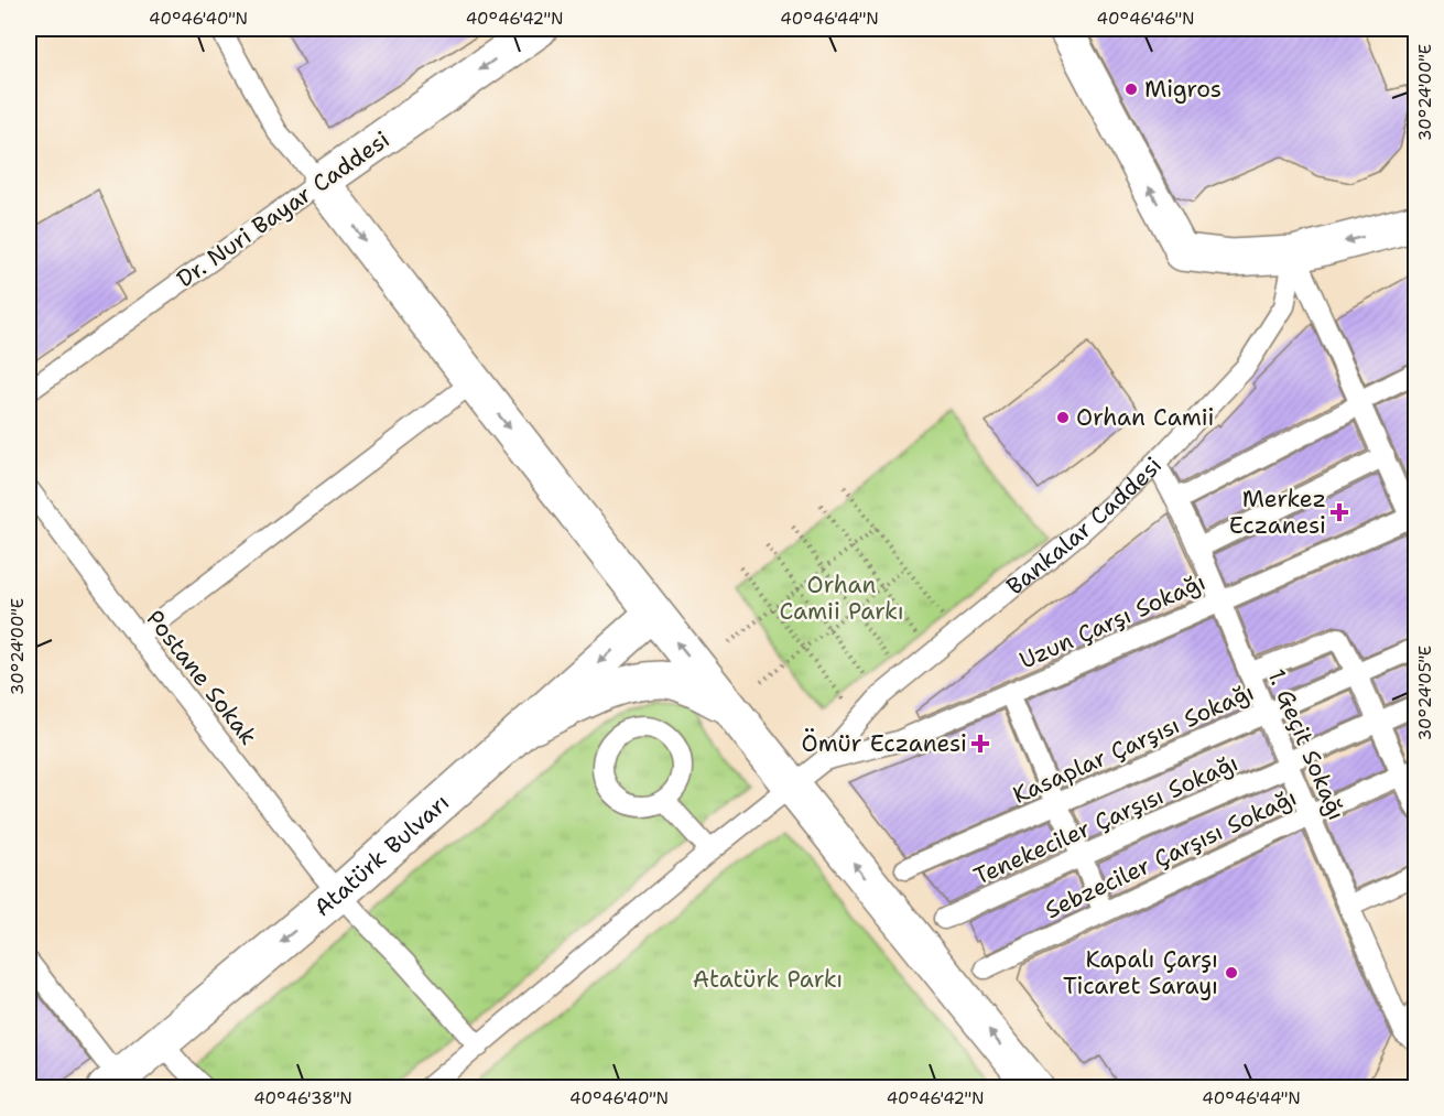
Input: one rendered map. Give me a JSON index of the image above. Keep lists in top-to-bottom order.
{
  "streets": {
    "main road": ["Dr. Nuri Bayar Caddesi", "Atatürk Bulvarı"],
    "street": [
      "Bankalar Caddesi",
      "Uzun Çarşı Sokağı",
      "Postane Sokak",
      "Kasaplar Çarşısı Sokağı",
      "1. Geçit Sokağı",
      "Tenekeciler Çarşısı Sokağı",
      "Sebzeciler Çarşısı Sokağı"
    ]
  },
  "crossings": [
    ["Bankalar Caddesi", "Uzun Çarşı Sokağı"],
    ["Bankalar Caddesi", "Postane Sokak"],
    ["Bankalar Caddesi", "1. Geçit Sokağı"],
    ["Uzun Çarşı Sokağı", "1. Geçit Sokağı"],
    ["Postane Sokak", "Atatürk Bulvarı"],
    ["Kasaplar Çarşısı Sokağı", "1. Geçit Sokağı"],
    ["1. Geçit Sokağı", "Tenekeciler Çarşısı Sokağı"],
    ["1. Geçit Sokağı", "Sebzeciler Çarşısı Sokağı"]
  ],
  "one_way": ["Dr. Nuri Bayar Caddesi", "Atatürk Bulvarı"],
  "parks": ["Orhan Camii Parkı", "Atatürk Parkı"],
  "places": {
    "other": ["Migros", "Orhan Camii", "Kapalı Çarşı Ticaret Sarayı"],
    "health": ["Merkez Eczanesi", "Ömür Eczanesi"]
  },
  "coordinates": [
    "40°46'40\"N",
    "40°46'42\"N",
    "40°46'44\"N",
    "40°46'46\"N",
    "30°24'00\"E",
    "30°24'05\"E",
    "40°46'38\"N"
  ]
}
